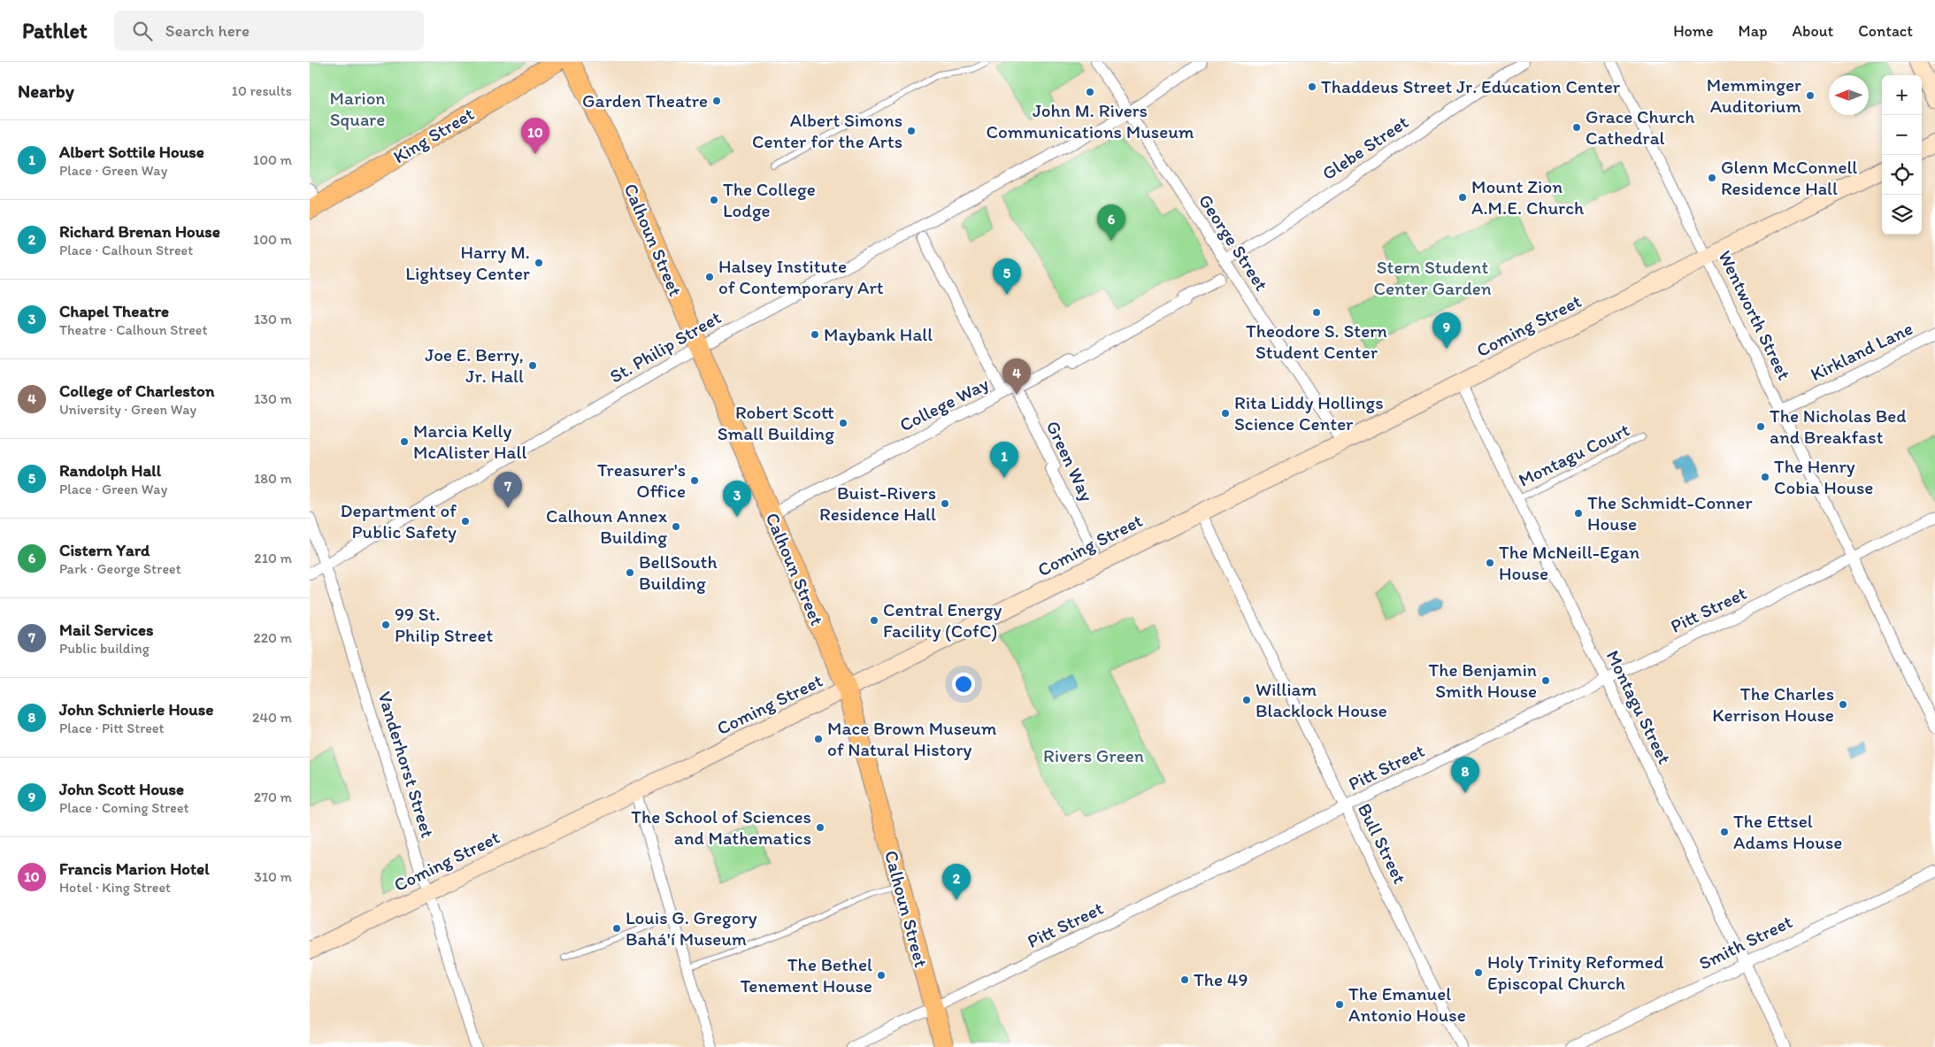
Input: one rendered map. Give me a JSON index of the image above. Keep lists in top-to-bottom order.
{
  "streets": {
    "main road": ["King Street", "Calhoun Street"],
    "street": [
      "Glebe Street",
      "George Street",
      "Wentworth Street",
      "Coming Street",
      "St. Philip Street",
      "Kirkland Lane",
      "College Way",
      "Green Way",
      "Pitt Street",
      "Montagu Street",
      "Vanderhorst Street",
      "Bull Street",
      "Smith Street"
    ],
    "lane": ["Montagu Court"]
  },
  "crossings": [
    ["Glebe Street", "George Street"],
    ["Calhoun Street", "Coming Street"],
    ["Calhoun Street", "St. Philip Street"],
    ["Calhoun Street", "College Way"],
    ["Calhoun Street", "Pitt Street"],
    ["George Street", "Coming Street"],
    ["George Street", "St. Philip Street"],
    ["Wentworth Street", "Coming Street"],
    ["Wentworth Street", "Kirkland Lane"],
    ["Wentworth Street", "Pitt Street"],
    ["Coming Street", "Montagu Street"],
    ["Coming Street", "Vanderhorst Street"],
    ["Coming Street", "Bull Street"],
    ["St. Philip Street", "Vanderhorst Street"],
    ["College Way", "Green Way"],
    ["Montagu Court", "Montagu Street"],
    ["Pitt Street", "Montagu Street"],
    ["Pitt Street", "Bull Street"],
    ["Montagu Street", "Smith Street"]
  ],
  "parks": ["Marion Square", "Stern Student Center Garden", "Rivers Green"],
  "places": [
    "Thaddeus Street Jr. Education Center",
    "John M. Rivers Communications Museum",
    "Memminger Auditorium",
    "Garden Theatre",
    "Grace Church Cathedral",
    "Albert Simons Center for the Arts",
    "Glenn McConnell Residence Hall",
    "Mount Zion A.M.E. Church",
    "The College Lodge",
    "Harry M. Lightsey Center",
    "Halsey Institute of Contemporary Art",
    "Theodore S. Stern Student Center",
    "Maybank Hall",
    "Joe E. Berry, Jr. Hall",
    "Rita Liddy Hollings Science Center",
    "Robert Scott Small Building",
    "The Nicholas Bed and Breakfast",
    "Marcia Kelly McAlister Hall",
    "The Henry Cobia House",
    "Treasurer's Office",
    "Buist-Rivers Residence Hall",
    "The Schmidt-Conner House",
    "Department of Public Safety",
    "Calhoun Annex Building",
    "The McNeill-Egan House",
    "BellSouth Building",
    "Central Energy Facility (CofC)",
    "99 St. Philip Street",
    "The Benjamin Smith House",
    "William Blacklock House",
    "The Charles Kerrison House",
    "Mace Brown Museum of Natural History",
    "The School of Sciences and Mathematics",
    "The Ettsel Adams House",
    "Louis G. Gregory Bahá'í Museum",
    "Holy Trinity Reformed Episcopal Church",
    "The Bethel Tenement House",
    "The 49",
    "The Emanuel Antonio House"
  ],
  "north": "left",
  "page": {
    "header": "Pathlet",
    "search": "Search here",
    "nav": [
      "Home",
      "Map",
      "About",
      "Contact"
    ],
    "heading": ["Nearby", "10 results"],
    "map_buttons": ["+", "−"],
    "pins": [
      "10",
      "6",
      "5",
      "9",
      "4",
      "1",
      "7",
      "3",
      "8",
      "2"
    ],
    "list": [
      {
        "mark": "1",
        "name": "Albert Sottile House",
        "note": "Place · Green Way",
        "value": "100 m"
      },
      {
        "mark": "2",
        "name": "Richard Brenan House",
        "note": "Place · Calhoun Street",
        "value": "100 m"
      },
      {
        "mark": "3",
        "name": "Chapel Theatre",
        "note": "Theatre · Calhoun Street",
        "value": "130 m"
      },
      {
        "mark": "4",
        "name": "College of Charleston",
        "note": "University · Green Way",
        "value": "130 m"
      },
      {
        "mark": "5",
        "name": "Randolph Hall",
        "note": "Place · Green Way",
        "value": "180 m"
      },
      {
        "mark": "6",
        "name": "Cistern Yard",
        "note": "Park · George Street",
        "value": "210 m"
      },
      {
        "mark": "7",
        "name": "Mail Services",
        "note": "Public building",
        "value": "220 m"
      },
      {
        "mark": "8",
        "name": "John Schnierle House",
        "note": "Place · Pitt Street",
        "value": "240 m"
      },
      {
        "mark": "9",
        "name": "John Scott House",
        "note": "Place · Coming Street",
        "value": "270 m"
      },
      {
        "mark": "10",
        "name": "Francis Marion Hotel",
        "note": "Hotel · King Street",
        "value": "310 m"
      }
    ]
  }
}
